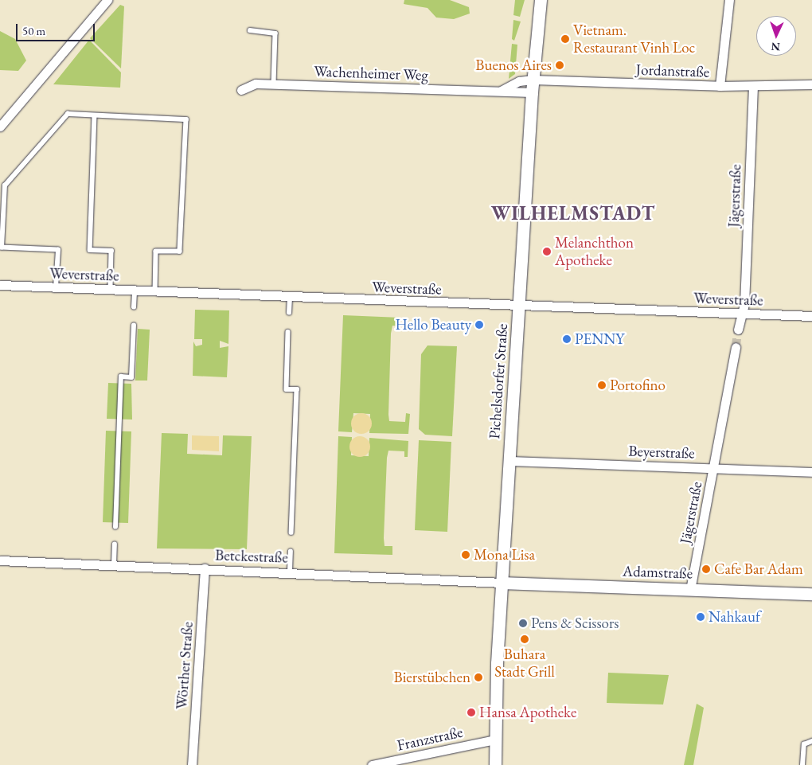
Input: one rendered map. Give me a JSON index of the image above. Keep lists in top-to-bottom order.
{
  "streets": {
    "street": [
      "Jordanstraße",
      "Wachenheimer Weg",
      "Jägerstraße",
      "Weverstraße",
      "Pichelsdorfer Straße",
      "Beyerstraße",
      "Betckestraße",
      "Adamstraße",
      "Wörther Straße",
      "Franzstraße"
    ]
  },
  "crossings": [
    ["Jordanstraße", "Wachenheimer Weg"],
    ["Jordanstraße", "Jägerstraße"],
    ["Jordanstraße", "Pichelsdorfer Straße"],
    ["Wachenheimer Weg", "Pichelsdorfer Straße"],
    ["Jägerstraße", "Weverstraße"],
    ["Jägerstraße", "Beyerstraße"],
    ["Jägerstraße", "Adamstraße"],
    ["Weverstraße", "Pichelsdorfer Straße"],
    ["Pichelsdorfer Straße", "Beyerstraße"],
    ["Pichelsdorfer Straße", "Betckestraße"],
    ["Pichelsdorfer Straße", "Adamstraße"],
    ["Pichelsdorfer Straße", "Franzstraße"],
    ["Betckestraße", "Adamstraße"],
    ["Betckestraße", "Wörther Straße"]
  ],
  "districts": ["WILHELMSTADT"],
  "places": [
    "Vietnam. Restaurant Vinh Loc",
    "Buenos Aires",
    "Melanchthon Apotheke",
    "Hello Beauty",
    "PENNY",
    "Portofino",
    "Mona Lisa",
    "Cafe Bar Adam",
    "Nahkauf",
    "Pens & Scissors",
    "Buhara Stadt Grill",
    "Bierstübchen",
    "Hansa Apotheke"
  ],
  "scale_bar": "50 m",
  "north": "bottom"
}
